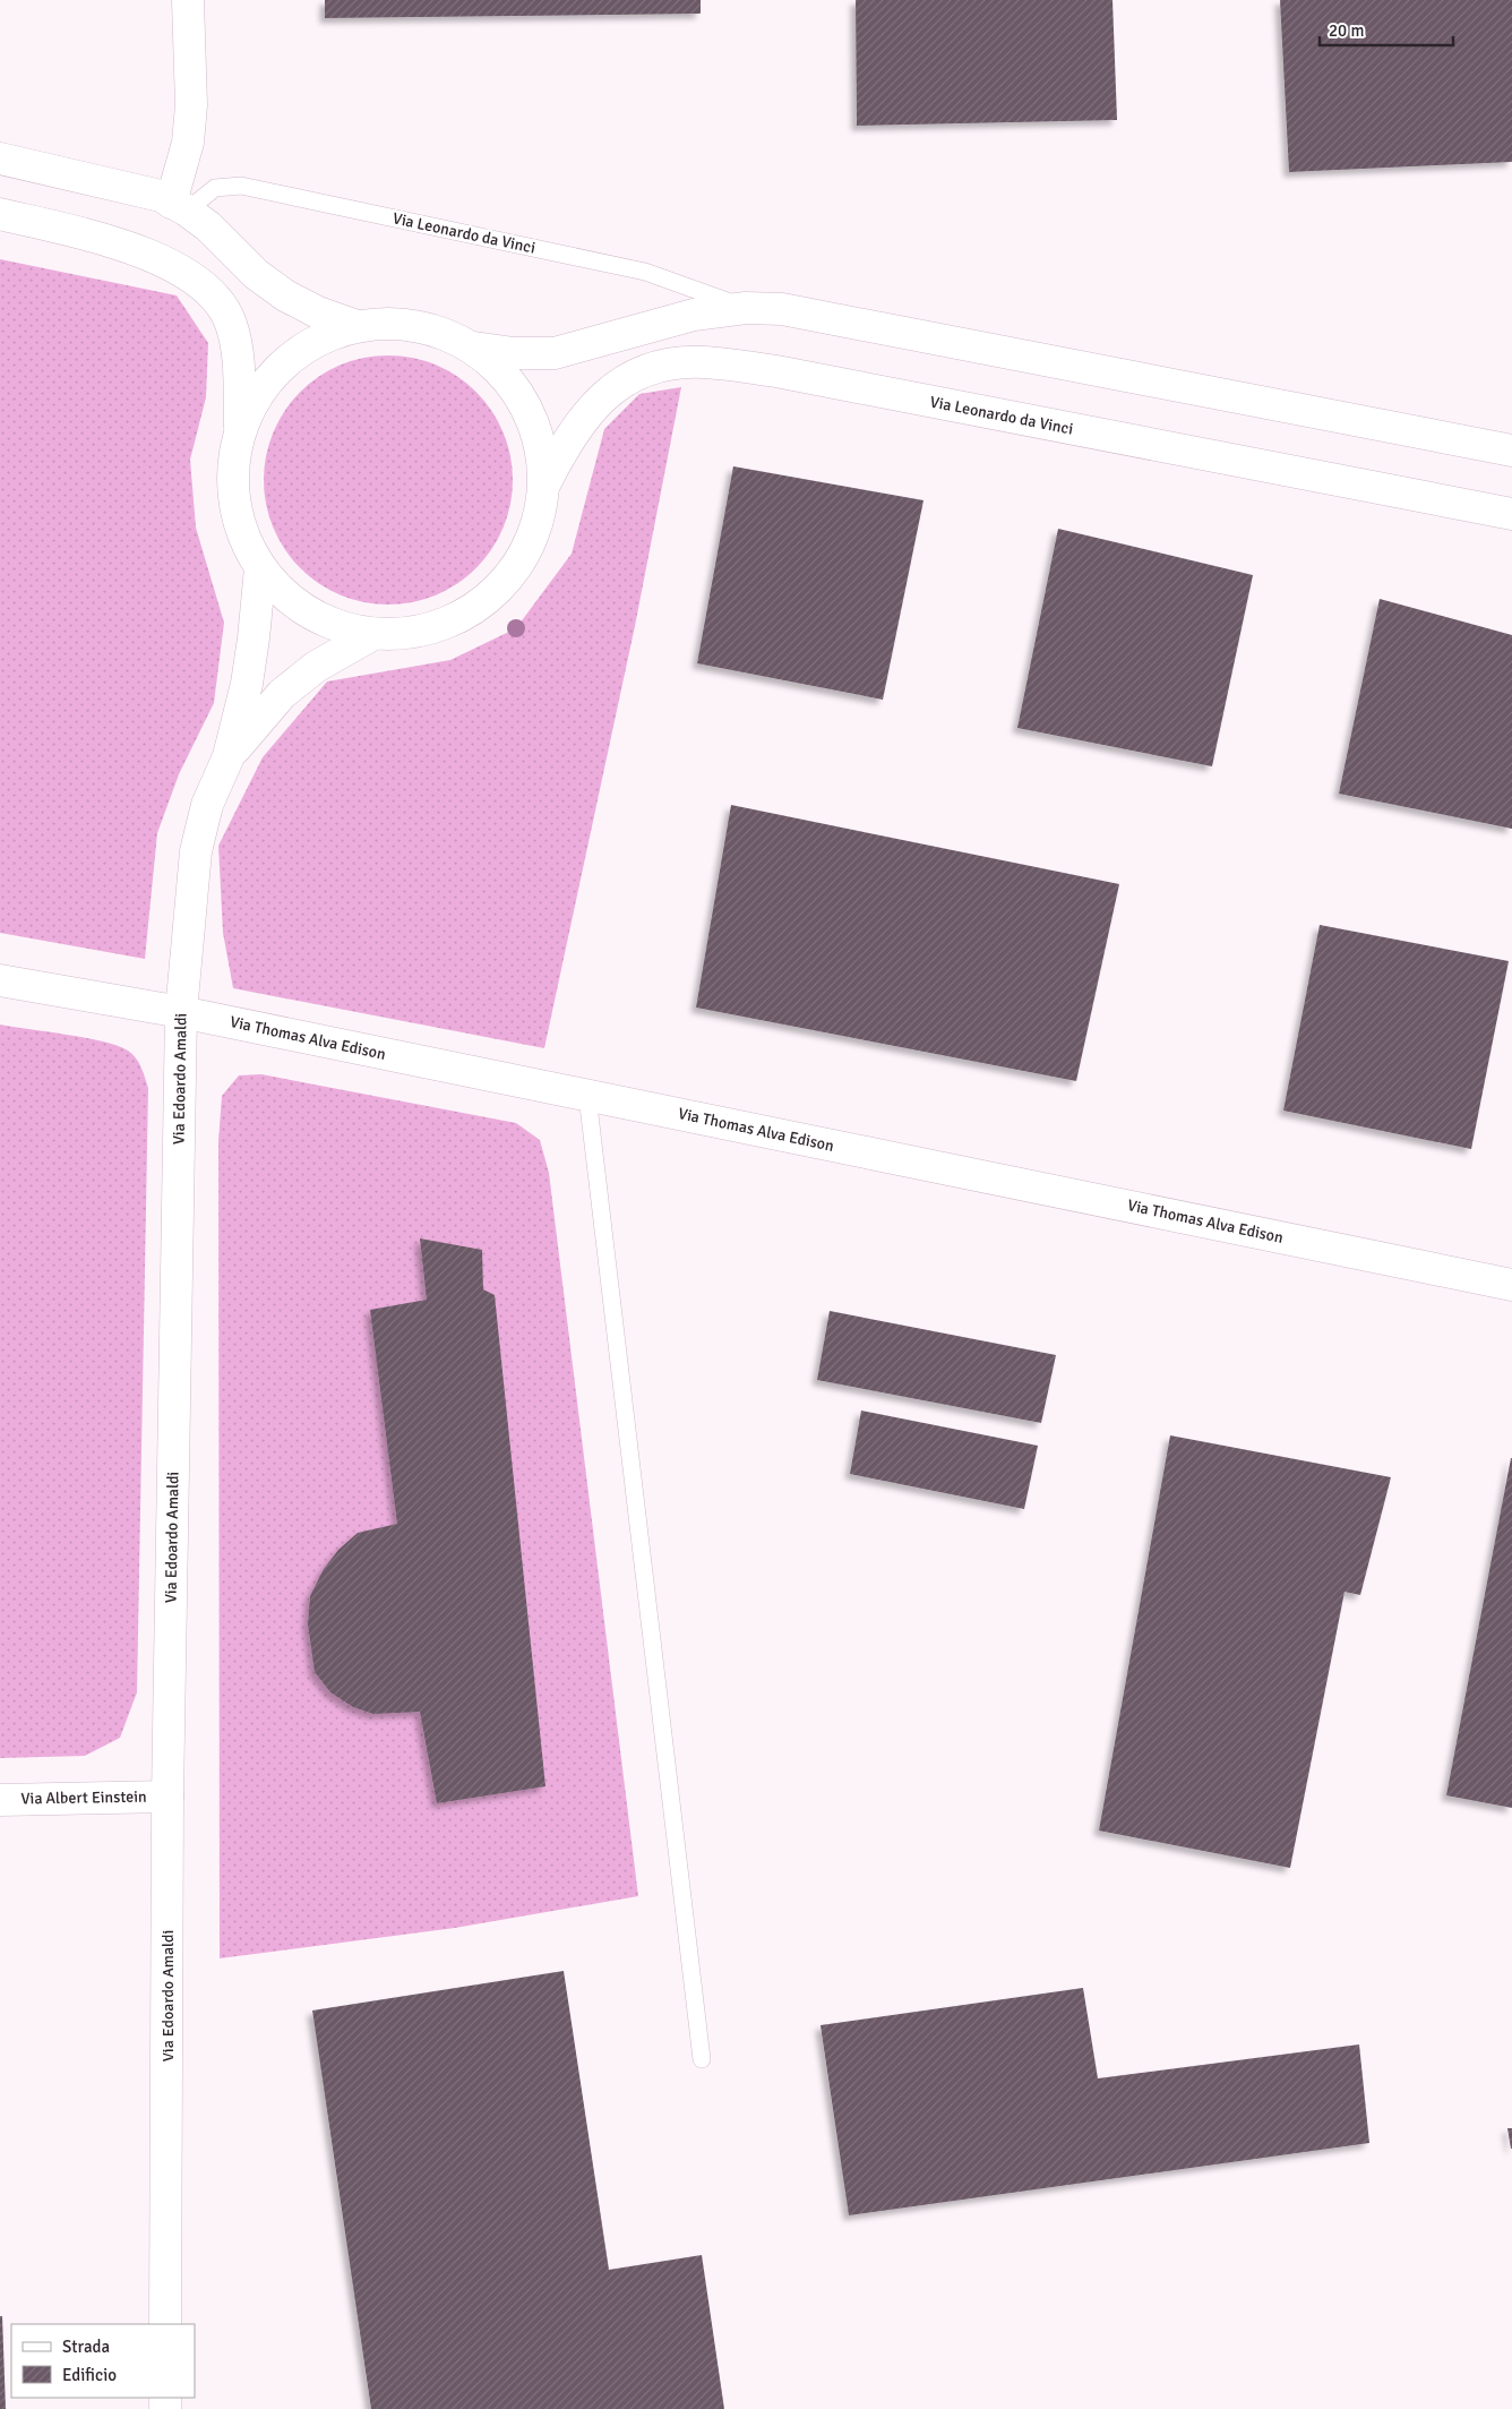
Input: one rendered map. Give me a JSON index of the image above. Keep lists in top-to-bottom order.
{
  "streets": {
    "street": [
      "Via Leonardo da Vinci",
      "Via Thomas Alva Edison",
      "Via Edoardo Amaldi",
      "Via Albert Einstein"
    ]
  },
  "crossings": [
    ["Via Thomas Alva Edison", "Via Edoardo Amaldi"],
    ["Via Edoardo Amaldi", "Via Albert Einstein"]
  ],
  "legend": ["Strada", "Edificio"],
  "scale_bar": "20 m"
}
